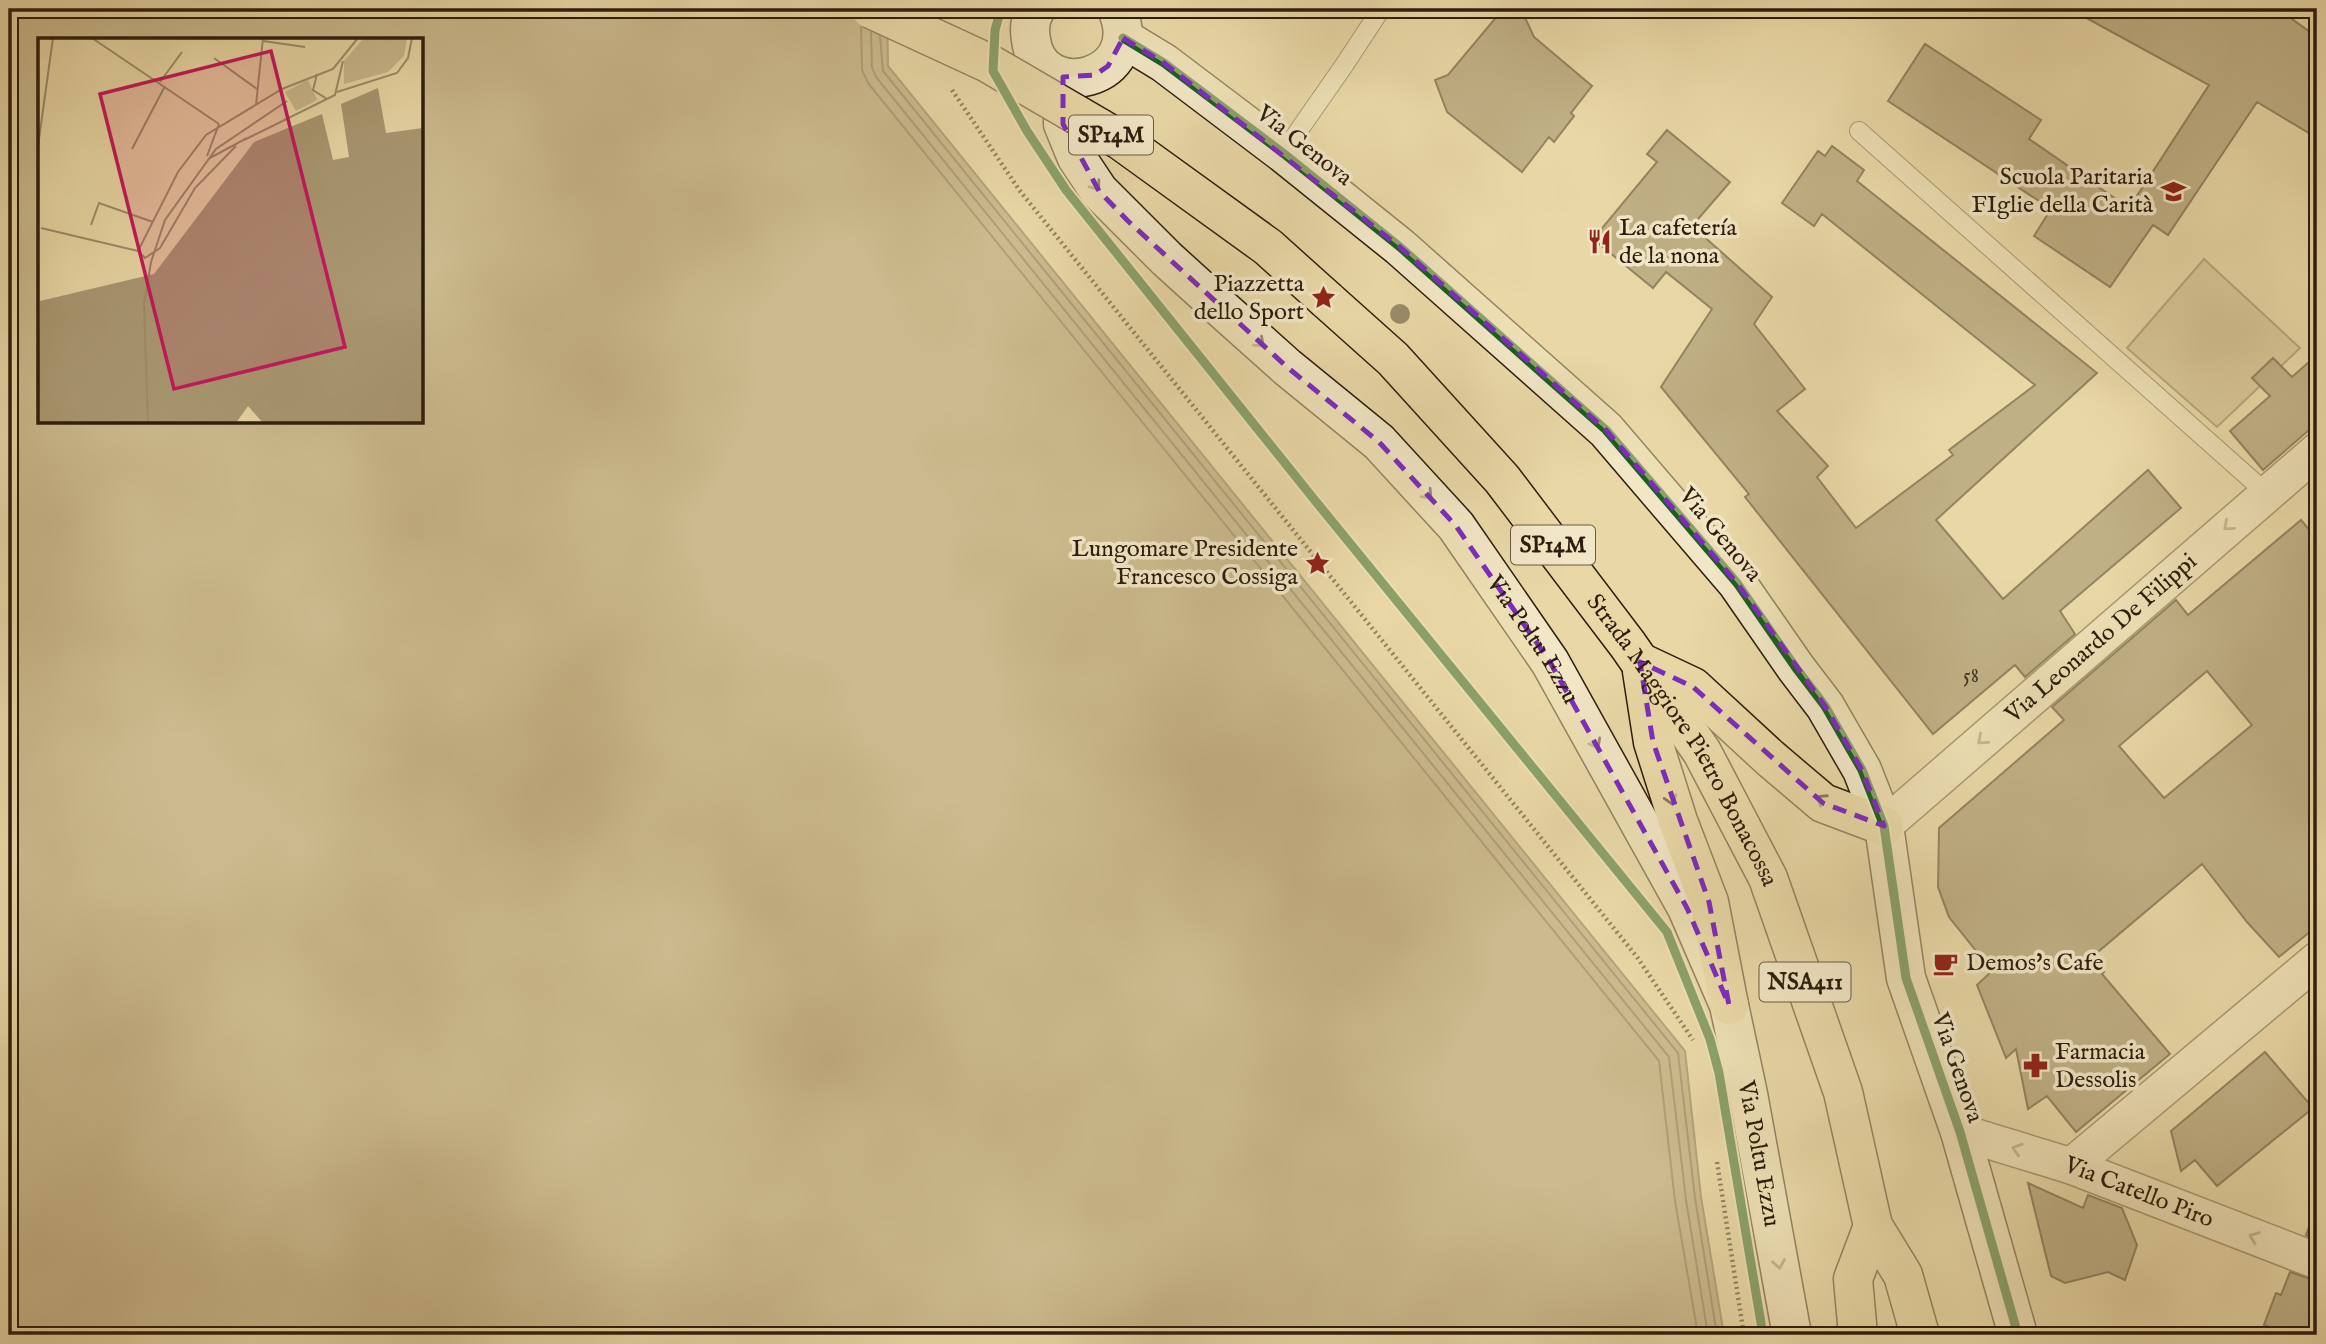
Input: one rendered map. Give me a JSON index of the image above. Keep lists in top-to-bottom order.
{
  "streets": {
    "main road": ["SP14M", "Strada Maggiore Pietro Bonacossa", "NSA411"],
    "street": [
      "Via Genova",
      "Via Leonardo De Filippi",
      "Via Poltu Ezzu",
      "Via Catello Piro"
    ]
  },
  "crossings": [
    ["Via Genova", "Via Leonardo De Filippi"],
    ["Via Genova", "Via Catello Piro"]
  ],
  "one_way": ["Via Leonardo De Filippi", "Via Poltu Ezzu", "Via Catello Piro"],
  "places": {
    "school or university": ["Scuola Paritaria FIglie della Carità"],
    "restaurant": ["La cafetería de la nona"],
    "place": ["Piazzetta dello Sport", "Lungomare Presidente Francesco Cossiga"],
    "cafe": ["Demos's Cafe"],
    "pharmacy": ["Farmacia Dessolis"]
  },
  "house_numbers": ["58"]
}
